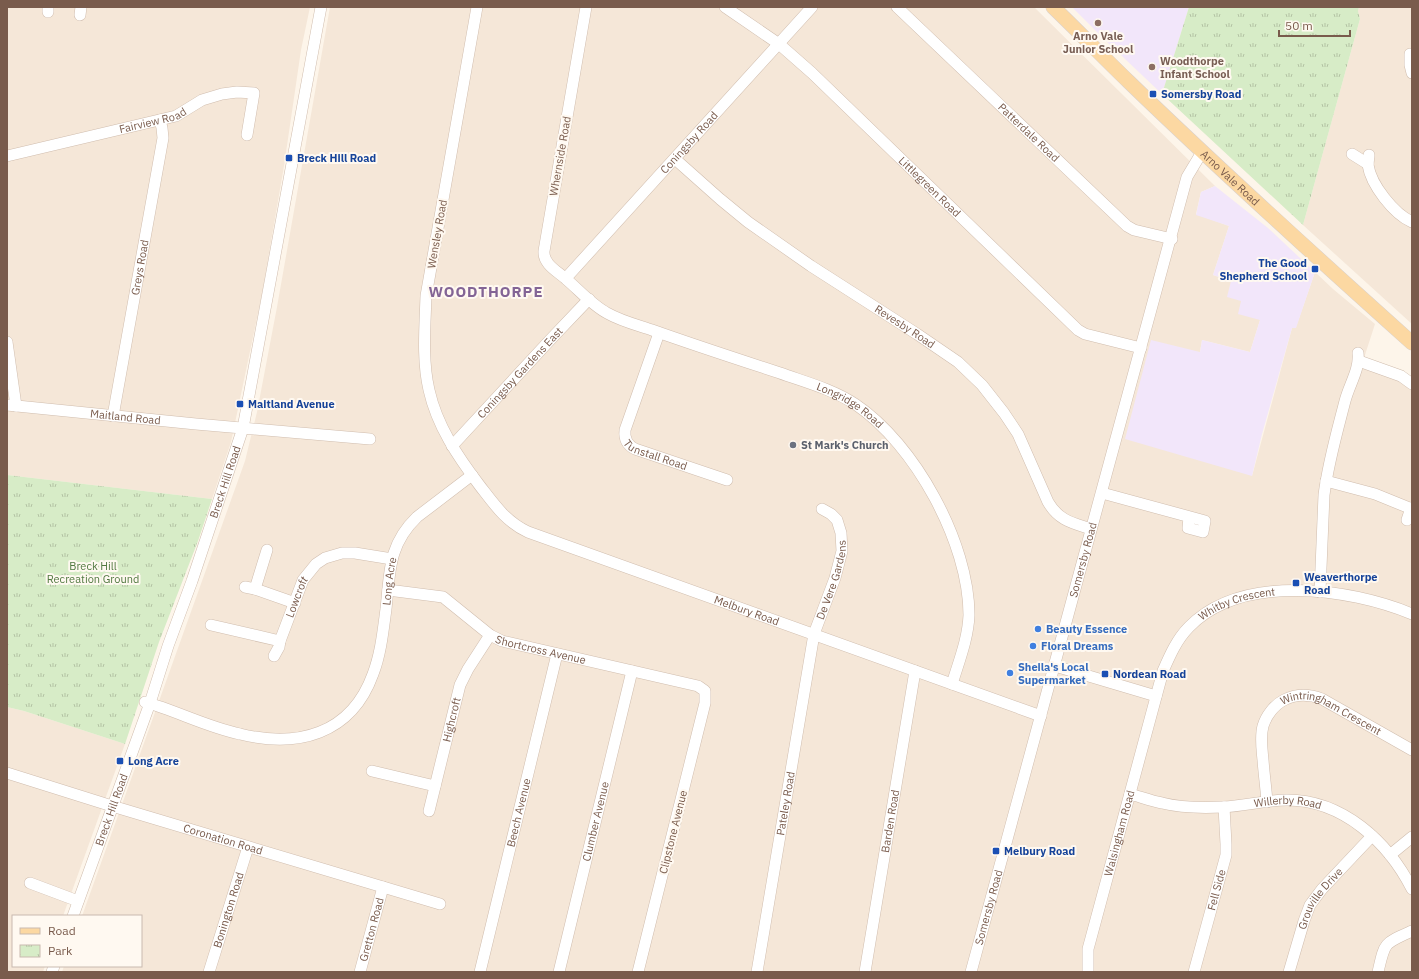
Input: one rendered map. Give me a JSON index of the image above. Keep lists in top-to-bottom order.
{
  "streets": {
    "main road": ["Arno Vale Road"],
    "street": [
      "Fairview Road",
      "Patterdale Road",
      "Coningsby Road",
      "Whernside Road",
      "Littlegreen Road",
      "Wensley Road",
      "Greys Road",
      "Revesby Road",
      "Coningsby Gardens East",
      "Longridge Road",
      "Maitland Road",
      "Tunstall Road",
      "Breck Hill Road",
      "Somersby Road",
      "De Vere Gardens",
      "Long Acre",
      "Lowcroft",
      "Whitby Crescent",
      "Melbury Road",
      "Shortcross Avenue",
      "Highcroft",
      "Wintringham Crescent",
      "Pateley Road",
      "Willerby Road",
      "Beech Avenue",
      "Clumber Avenue",
      "Barden Road",
      "Clipstone Avenue",
      "Walsingham Road",
      "Coronation Road",
      "Fell Side",
      "Grouville Drive",
      "Bonington Road",
      "Gretton Road"
    ]
  },
  "crossings": [
    ["Fairview Road", "Greys Road"],
    ["Patterdale Road", "Somersby Road"],
    ["Coningsby Road", "Whernside Road"],
    ["Coningsby Road", "Littlegreen Road"],
    ["Coningsby Road", "Revesby Road"],
    ["Whernside Road", "Longridge Road"],
    ["Arno Vale Road", "Somersby Road"],
    ["Littlegreen Road", "Somersby Road"],
    ["Wensley Road", "Coningsby Gardens East"],
    ["Wensley Road", "Long Acre"],
    ["Wensley Road", "Melbury Road"],
    ["Greys Road", "Maitland Road"],
    ["Revesby Road", "Somersby Road"],
    ["Coningsby Gardens East", "Longridge Road"],
    ["Longridge Road", "Tunstall Road"],
    ["Longridge Road", "Melbury Road"],
    ["Maitland Road", "Breck Hill Road"],
    ["Breck Hill Road", "Long Acre"],
    ["Breck Hill Road", "Coronation Road"],
    ["Somersby Road", "Melbury Road"],
    ["De Vere Gardens", "Melbury Road"],
    ["De Vere Gardens", "Pateley Road"],
    ["Long Acre", "Lowcroft"],
    ["Long Acre", "Melbury Road"],
    ["Long Acre", "Shortcross Avenue"],
    ["Whitby Crescent", "Walsingham Road"],
    ["Melbury Road", "Pateley Road"],
    ["Melbury Road", "Barden Road"],
    ["Shortcross Avenue", "Highcroft"],
    ["Shortcross Avenue", "Beech Avenue"],
    ["Shortcross Avenue", "Clumber Avenue"],
    ["Shortcross Avenue", "Clipstone Avenue"],
    ["Wintringham Crescent", "Willerby Road"],
    ["Willerby Road", "Walsingham Road"],
    ["Willerby Road", "Fell Side"],
    ["Willerby Road", "Grouville Drive"],
    ["Coronation Road", "Bonington Road"],
    ["Coronation Road", "Gretton Road"]
  ],
  "districts": ["WOODTHORPE"],
  "parks": ["Breck Hill Recreation Ground"],
  "places": {
    "other": [
      "Arno Vale Junior School",
      "Woodthorpe Infant School",
      "St Mark's Church",
      "Beauty Essence",
      "Floral Dreams",
      "Sheila's Local Supermarket"
    ],
    "transit": [
      "Somersby Road",
      "Breck Hill Road",
      "The Good Shepherd School",
      "Maitland Avenue",
      "Weaverthorpe Road",
      "Nordean Road",
      "Long Acre",
      "Melbury Road"
    ]
  },
  "legend": ["Road", "Park"],
  "scale_bar": "50 m"
}
